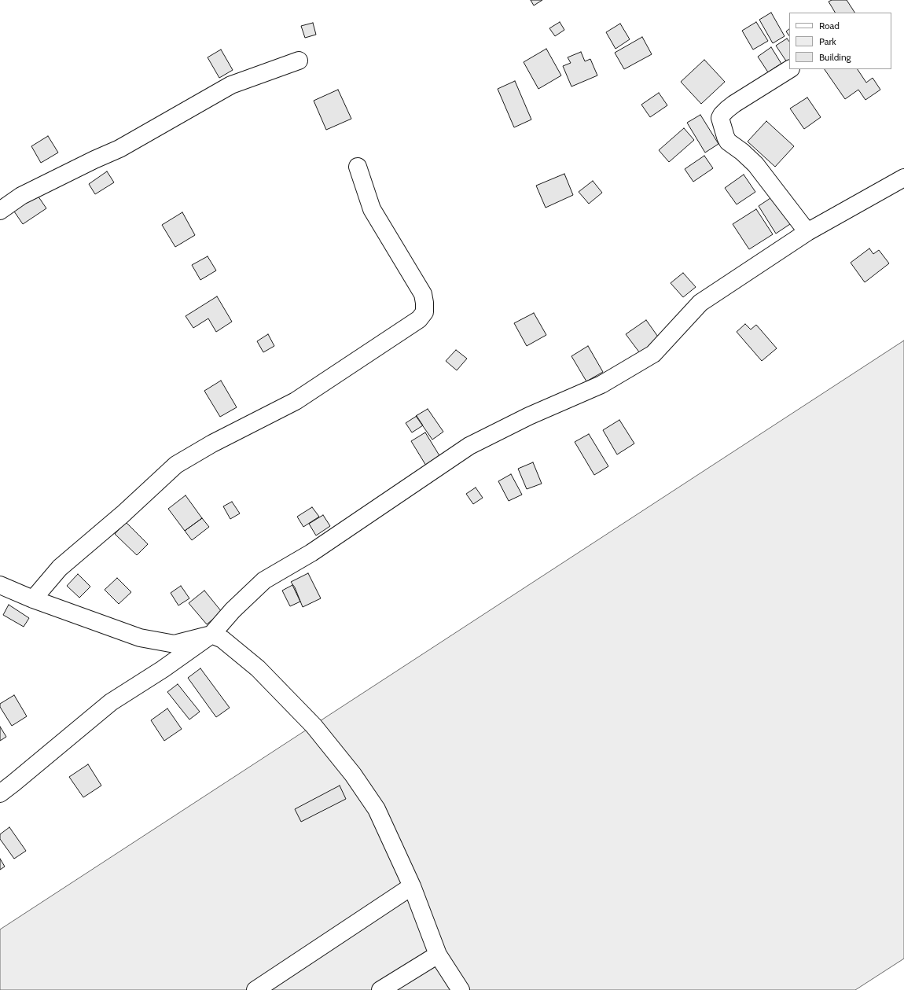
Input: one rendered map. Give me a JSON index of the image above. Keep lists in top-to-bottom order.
{
  "legend": ["Road", "Park", "Building"]
}
